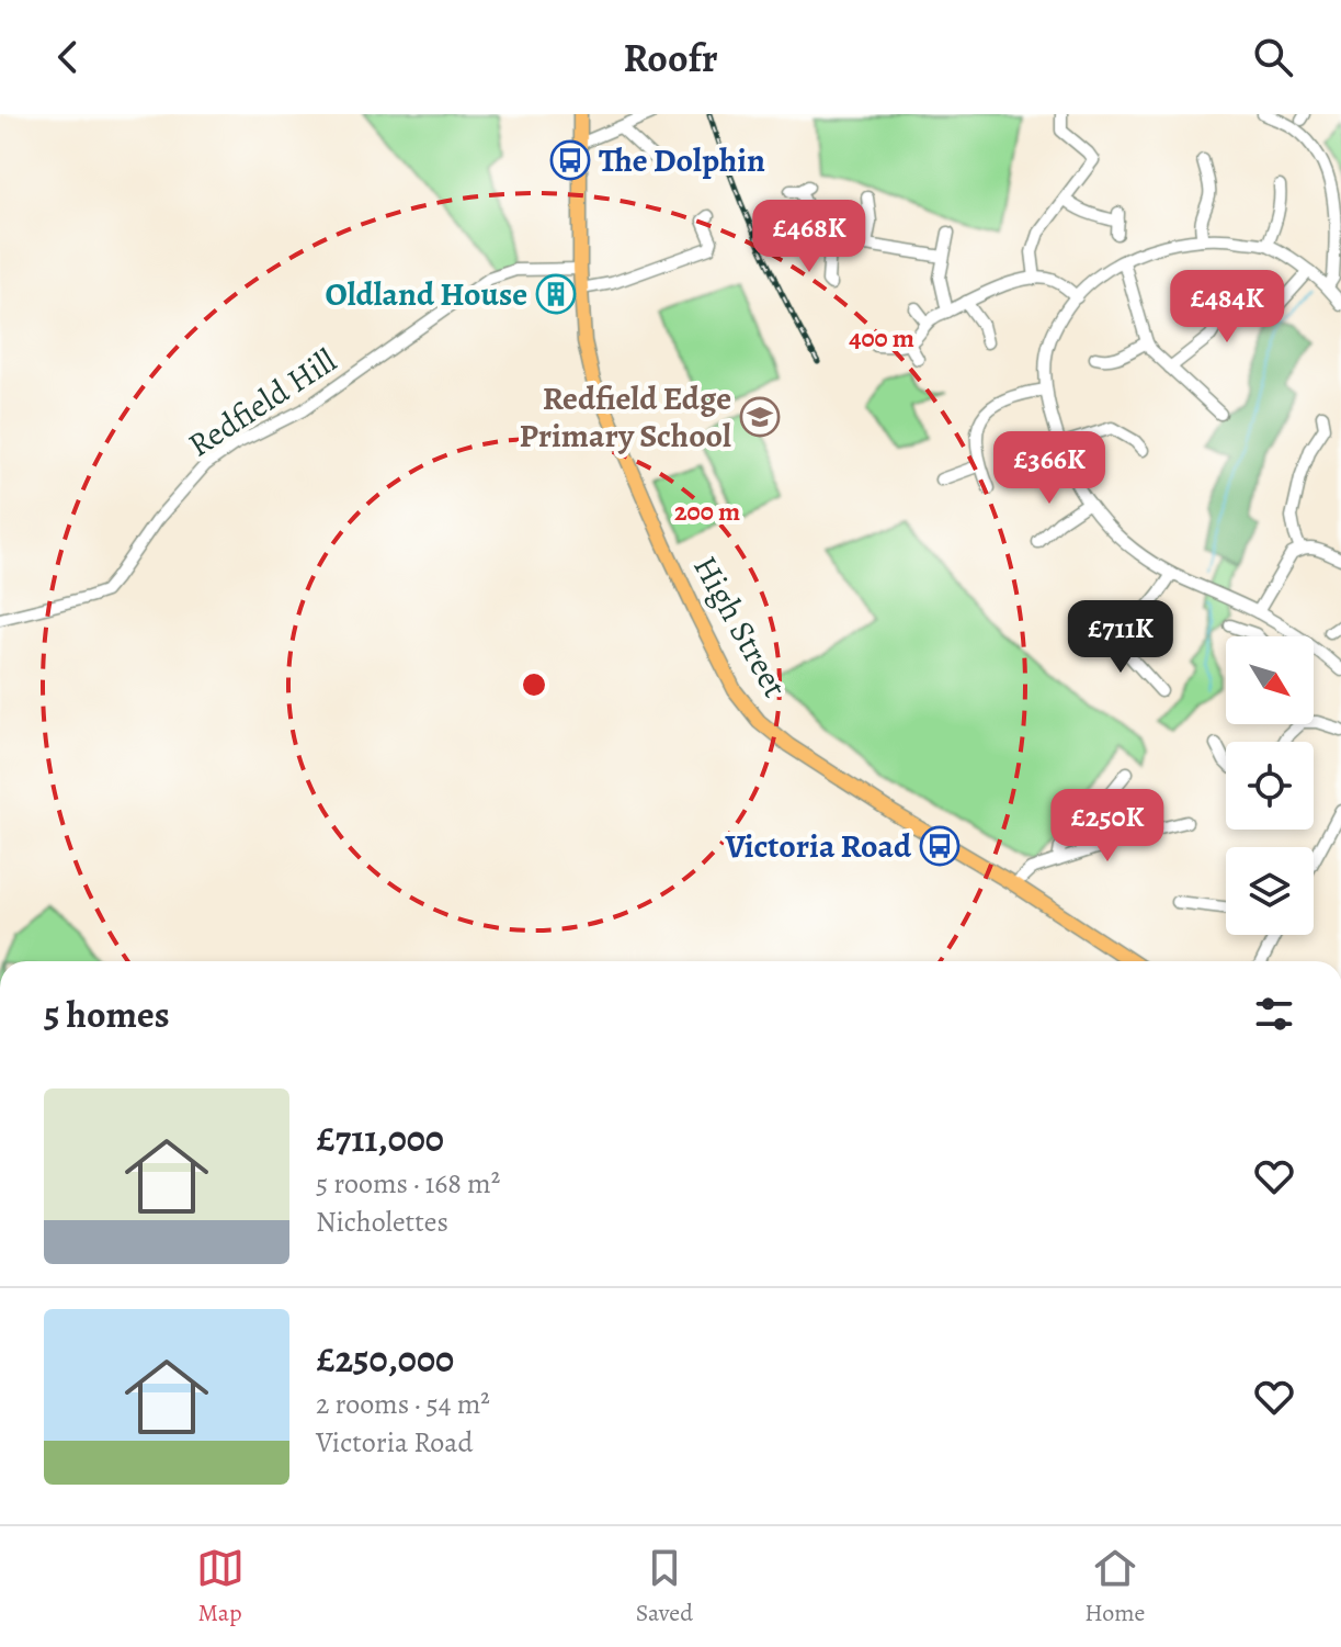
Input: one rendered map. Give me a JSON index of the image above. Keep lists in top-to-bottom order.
{
  "streets": {
    "main road": ["High Street"],
    "street": ["Redfield Hill"]
  },
  "crossings": [
    ["Redfield Hill", "High Street"]
  ],
  "places": {
    "bus stop": ["The Dolphin", "Victoria Road"],
    "building": ["Oldland House"],
    "school or university": ["Redfield Edge Primary School"]
  },
  "north": "bottom right",
  "page": {
    "header": "Roofr",
    "price": [
      "£468K",
      "£484K",
      "£366K",
      "£711K",
      "£250K"
    ],
    "heading": "5 homes",
    "list": [
      {
        "name": "£711,000",
        "note": "5 rooms · 168 m² · Nicholettes"
      },
      {
        "name": "£250,000",
        "note": "2 rooms · 54 m² · Victoria Road"
      }
    ],
    "tabs": ["Map", "Saved", "Home"]
  },
  "rings": ["400 m", "200 m"]
}
